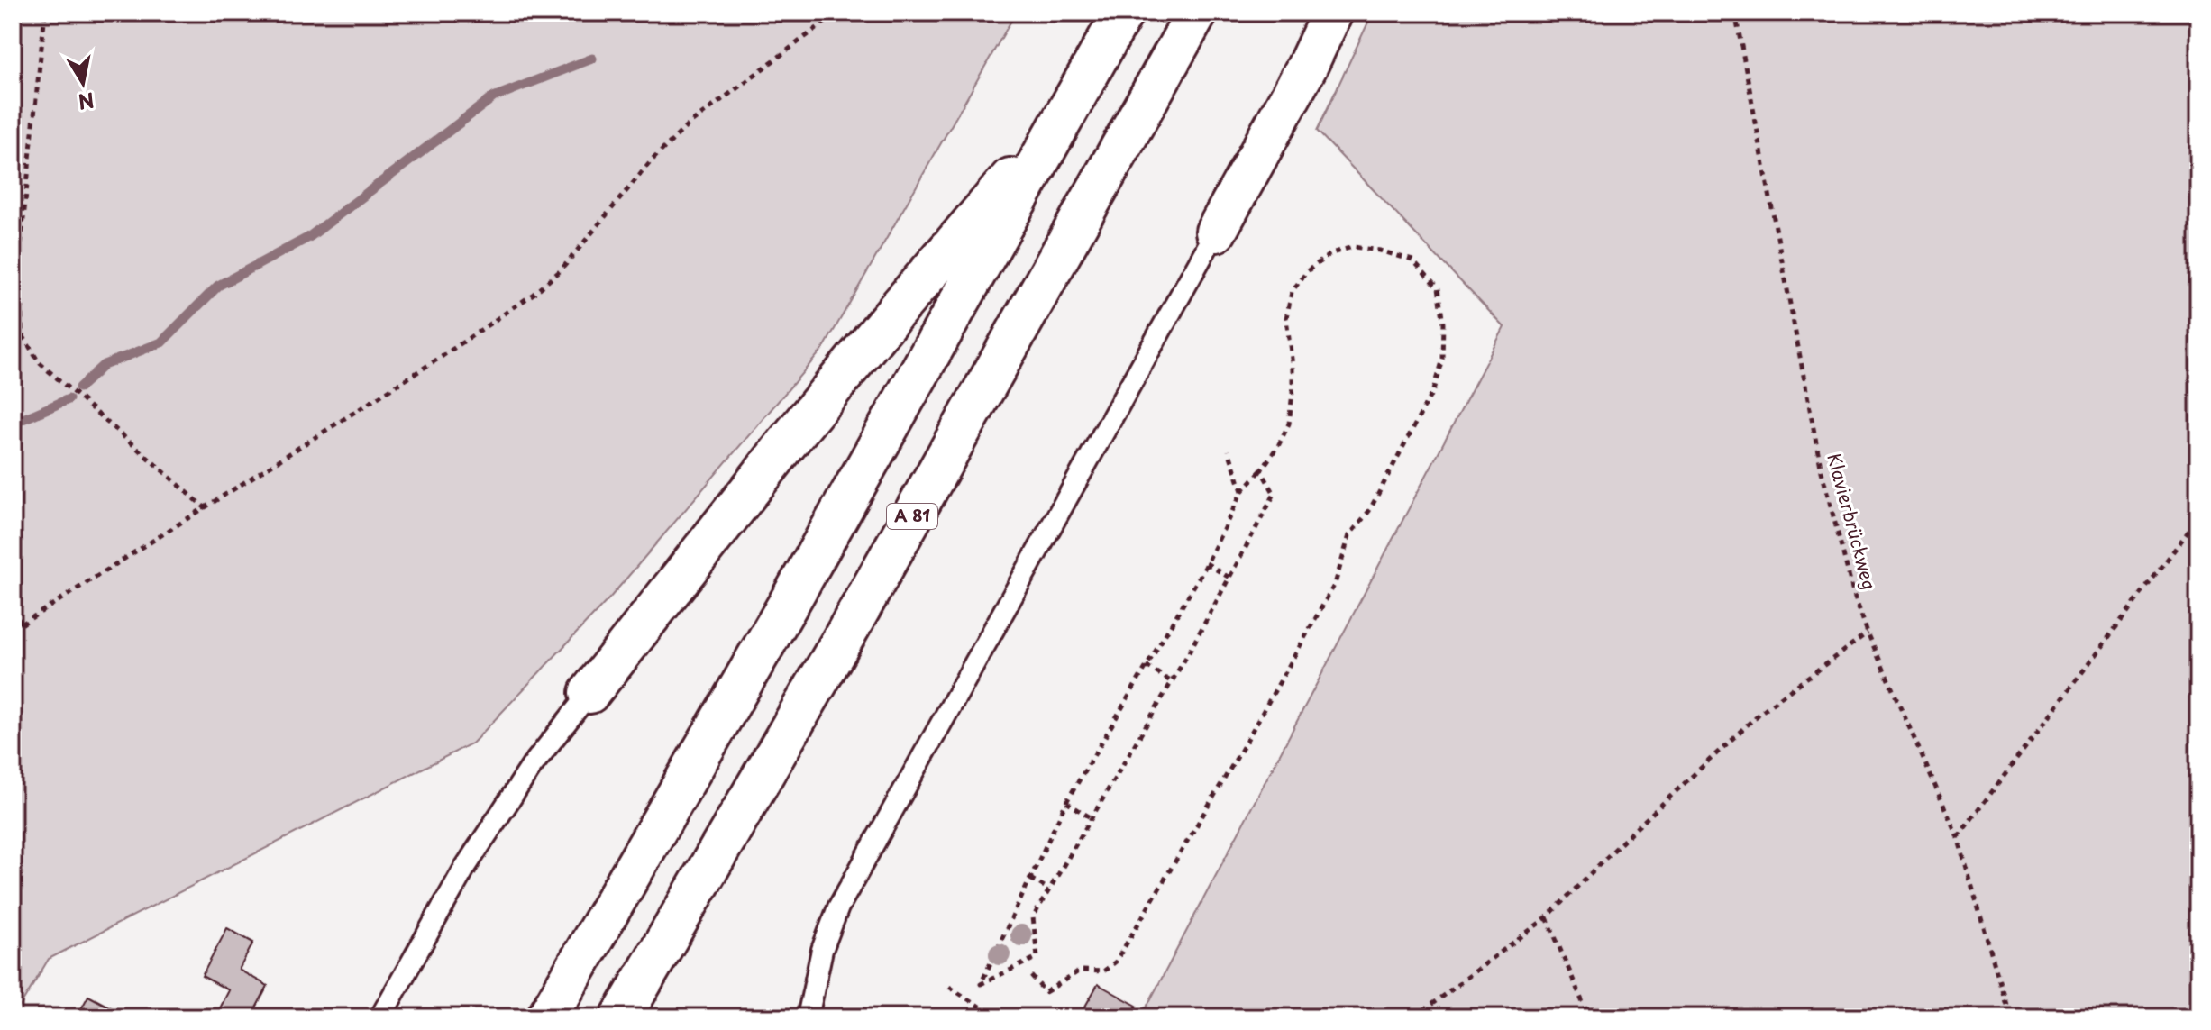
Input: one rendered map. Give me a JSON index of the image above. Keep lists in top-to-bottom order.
{
  "streets": {
    "highway": ["A 81"],
    "path": ["Klavierbrückweg"]
  },
  "north": "bottom"
}
